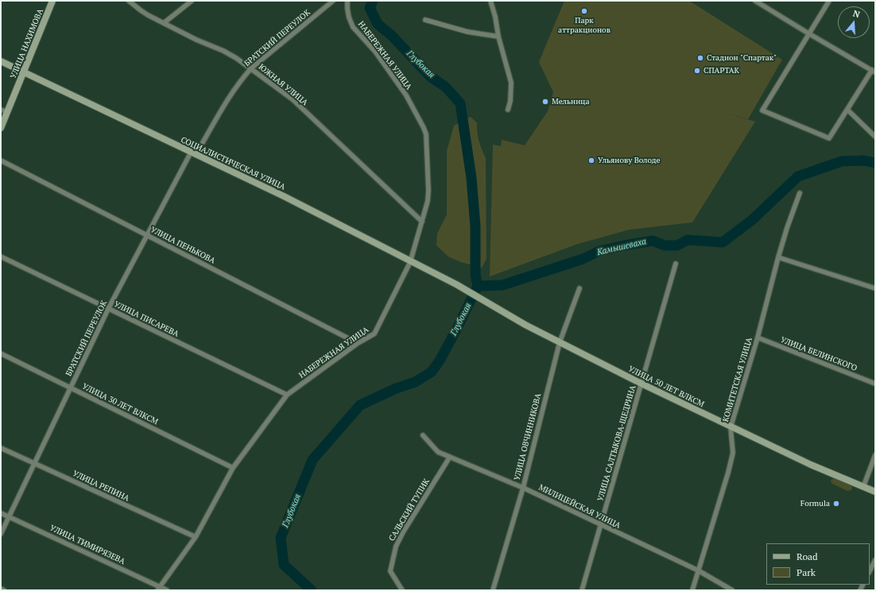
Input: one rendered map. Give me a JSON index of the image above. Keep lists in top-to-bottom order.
{
  "streets": {
    "main road": ["УЛИЦА НАХИМОВА", "СОЦИАЛИСТИЧЕСКАЯ УЛИЦА", "УЛИЦА 50 ЛЕТ ВЛКСМ"],
    "street": [
      "БРАТСКИЙ ПЕРЕУЛОК",
      "НАБЕРЕЖНАЯ УЛИЦА",
      "ЮЖНАЯ УЛИЦА",
      "УЛИЦА ПЕНЬКОВА",
      "УЛИЦА ПИСАРЕВА",
      "УЛИЦА БЕЛИНСКОГО",
      "КОМИТЕТСКАЯ УЛИЦА",
      "УЛИЦА 30 ЛЕТ ВЛКСМ",
      "УЛИЦА ОВЧИННИКОВА",
      "УЛИЦА САЛТЫКОВА-ЩЕДРИНА",
      "УЛИЦА РЕПИНА",
      "МИЛИЦЕЙСКАЯ УЛИЦА",
      "САЛЬСКИЙ ТУПИК",
      "УЛИЦА ТИМИРЯЗЕВА"
    ]
  },
  "crossings": [
    ["БРАТСКИЙ ПЕРЕУЛОК", "ЮЖНАЯ УЛИЦА"],
    ["БРАТСКИЙ ПЕРЕУЛОК", "СОЦИАЛИСТИЧЕСКАЯ УЛИЦА"],
    ["БРАТСКИЙ ПЕРЕУЛОК", "УЛИЦА ПЕНЬКОВА"],
    ["БРАТСКИЙ ПЕРЕУЛОК", "УЛИЦА ПИСАРЕВА"],
    ["БРАТСКИЙ ПЕРЕУЛОК", "УЛИЦА 30 ЛЕТ ВЛКСМ"],
    ["БРАТСКИЙ ПЕРЕУЛОК", "УЛИЦА РЕПИНА"],
    ["БРАТСКИЙ ПЕРЕУЛОК", "УЛИЦА ТИМИРЯЗЕВА"],
    ["УЛИЦА НАХИМОВА", "СОЦИАЛИСТИЧЕСКАЯ УЛИЦА"],
    ["НАБЕРЕЖНАЯ УЛИЦА", "ЮЖНАЯ УЛИЦА"],
    ["НАБЕРЕЖНАЯ УЛИЦА", "СОЦИАЛИСТИЧЕСКАЯ УЛИЦА"],
    ["НАБЕРЕЖНАЯ УЛИЦА", "УЛИЦА ПЕНЬКОВА"],
    ["НАБЕРЕЖНАЯ УЛИЦА", "УЛИЦА ПИСАРЕВА"],
    ["НАБЕРЕЖНАЯ УЛИЦА", "УЛИЦА 30 ЛЕТ ВЛКСМ"],
    ["НАБЕРЕЖНАЯ УЛИЦА", "УЛИЦА РЕПИНА"],
    ["НАБЕРЕЖНАЯ УЛИЦА", "УЛИЦА ТИМИРЯЗЕВА"],
    ["СОЦИАЛИСТИЧЕСКАЯ УЛИЦА", "УЛИЦА 50 ЛЕТ ВЛКСМ"],
    ["УЛИЦА БЕЛИНСКОГО", "КОМИТЕТСКАЯ УЛИЦА"],
    ["КОМИТЕТСКАЯ УЛИЦА", "УЛИЦА 50 ЛЕТ ВЛКСМ"],
    ["КОМИТЕТСКАЯ УЛИЦА", "МИЛИЦЕЙСКАЯ УЛИЦА"],
    ["УЛИЦА 50 ЛЕТ ВЛКСМ", "УЛИЦА ОВЧИННИКОВА"],
    ["УЛИЦА 50 ЛЕТ ВЛКСМ", "УЛИЦА САЛТЫКОВА-ЩЕДРИНА"],
    ["УЛИЦА ОВЧИННИКОВА", "МИЛИЦЕЙСКАЯ УЛИЦА"],
    ["УЛИЦА САЛТЫКОВА-ЩЕДРИНА", "МИЛИЦЕЙСКАЯ УЛИЦА"],
    ["МИЛИЦЕЙСКАЯ УЛИЦА", "САЛЬСКИЙ ТУПИК"]
  ],
  "water": ["Глубокая", "Камышеваха"],
  "places": [
    "Парк аттракционов",
    "Стадион \"Спартак\"",
    "СПАРТАК",
    "Мельница",
    "Ульянову Володе",
    "Formula"
  ],
  "legend": ["Road", "Park"],
  "north": "top"
}
